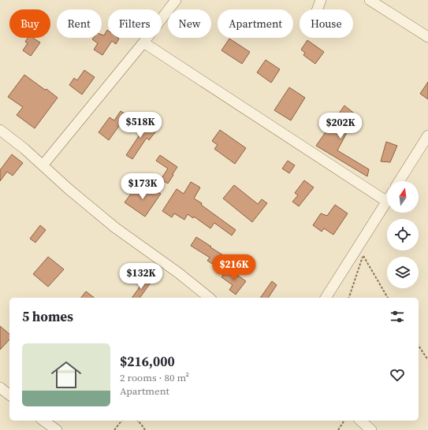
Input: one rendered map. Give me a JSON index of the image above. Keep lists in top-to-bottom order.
{
  "north": "top",
  "page": {
    "chip": [
      "Buy",
      "Rent",
      "Filters",
      "New",
      "Apartment",
      "House"
    ],
    "price": [
      "$518K",
      "$202K",
      "$173K",
      "$216K",
      "$132K"
    ],
    "heading": "5 homes",
    "list": [
      {
        "name": "$216,000",
        "note": "2 rooms · 80 m² · Apartment"
      }
    ]
  }
}
